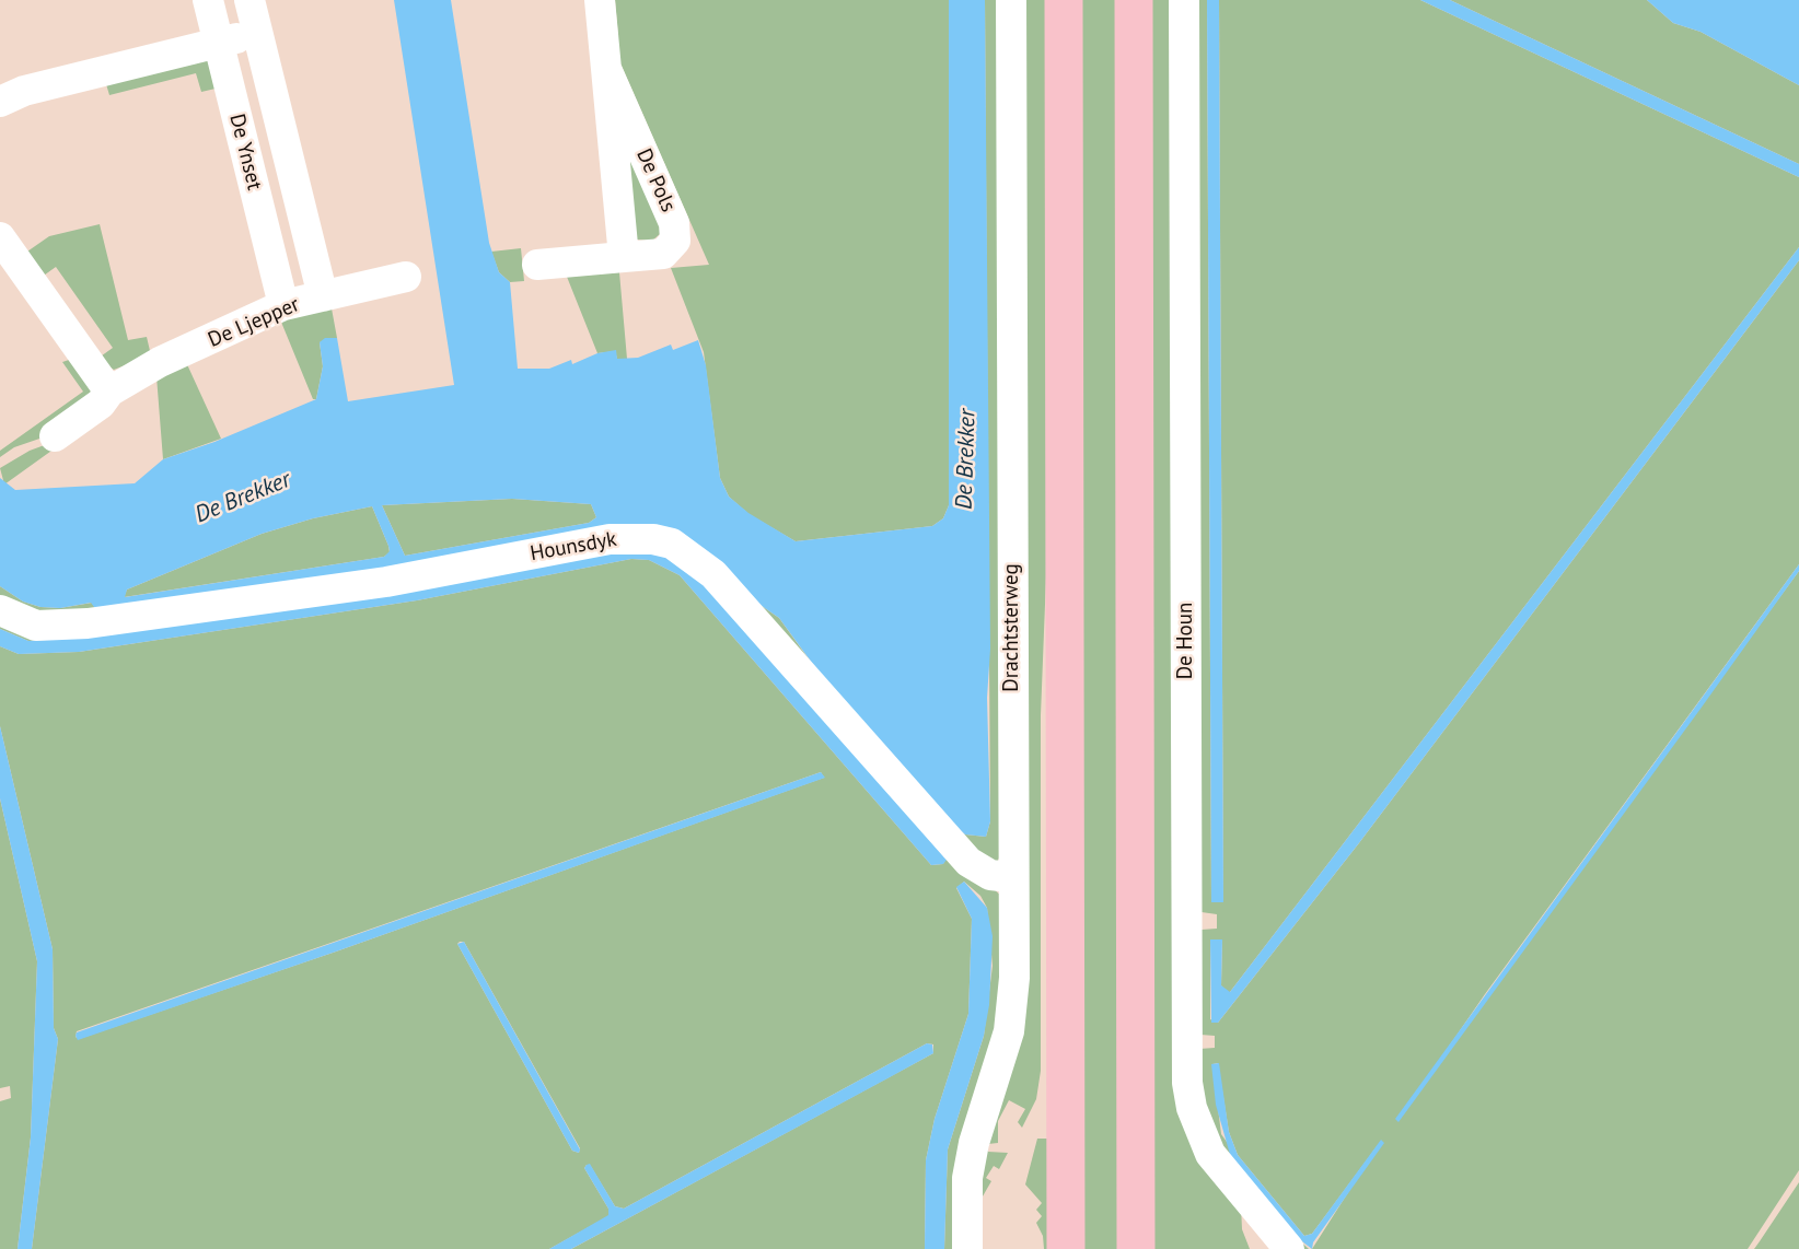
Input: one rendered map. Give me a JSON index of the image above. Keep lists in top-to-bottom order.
{
  "streets": {
    "street": [
      "De Ynset",
      "De Pols",
      "De Ljepper",
      "Hounsdyk",
      "Drachtsterweg",
      "De Houn"
    ]
  },
  "crossings": [
    ["De Ynset", "De Ljepper"],
    ["Hounsdyk", "Drachtsterweg"]
  ],
  "water": ["De Brekker"]
}
